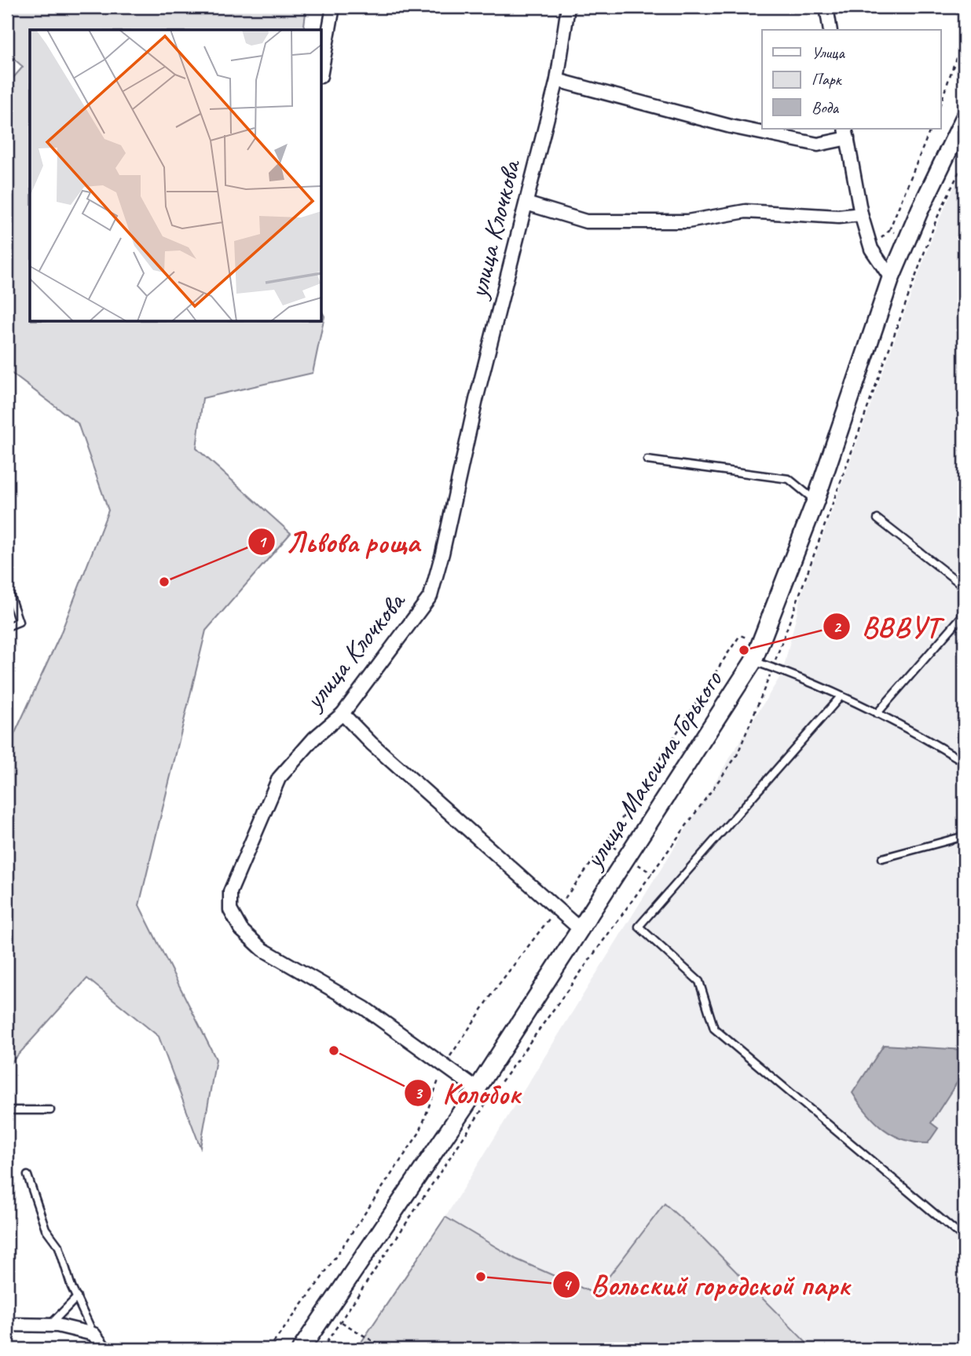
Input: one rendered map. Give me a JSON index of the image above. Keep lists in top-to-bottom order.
{
  "streets": {
    "main road": ["улица Максима Горького"],
    "street": ["улица Клочкова"]
  },
  "crossings": [
    ["улица Клочкова", "улица Максима Горького"]
  ],
  "places": [
    "Львова роща",
    "ВВВУТ",
    "Колобок",
    "Вольский городской парк"
  ],
  "legend": ["Улица", "Парк", "Вода"]
}
